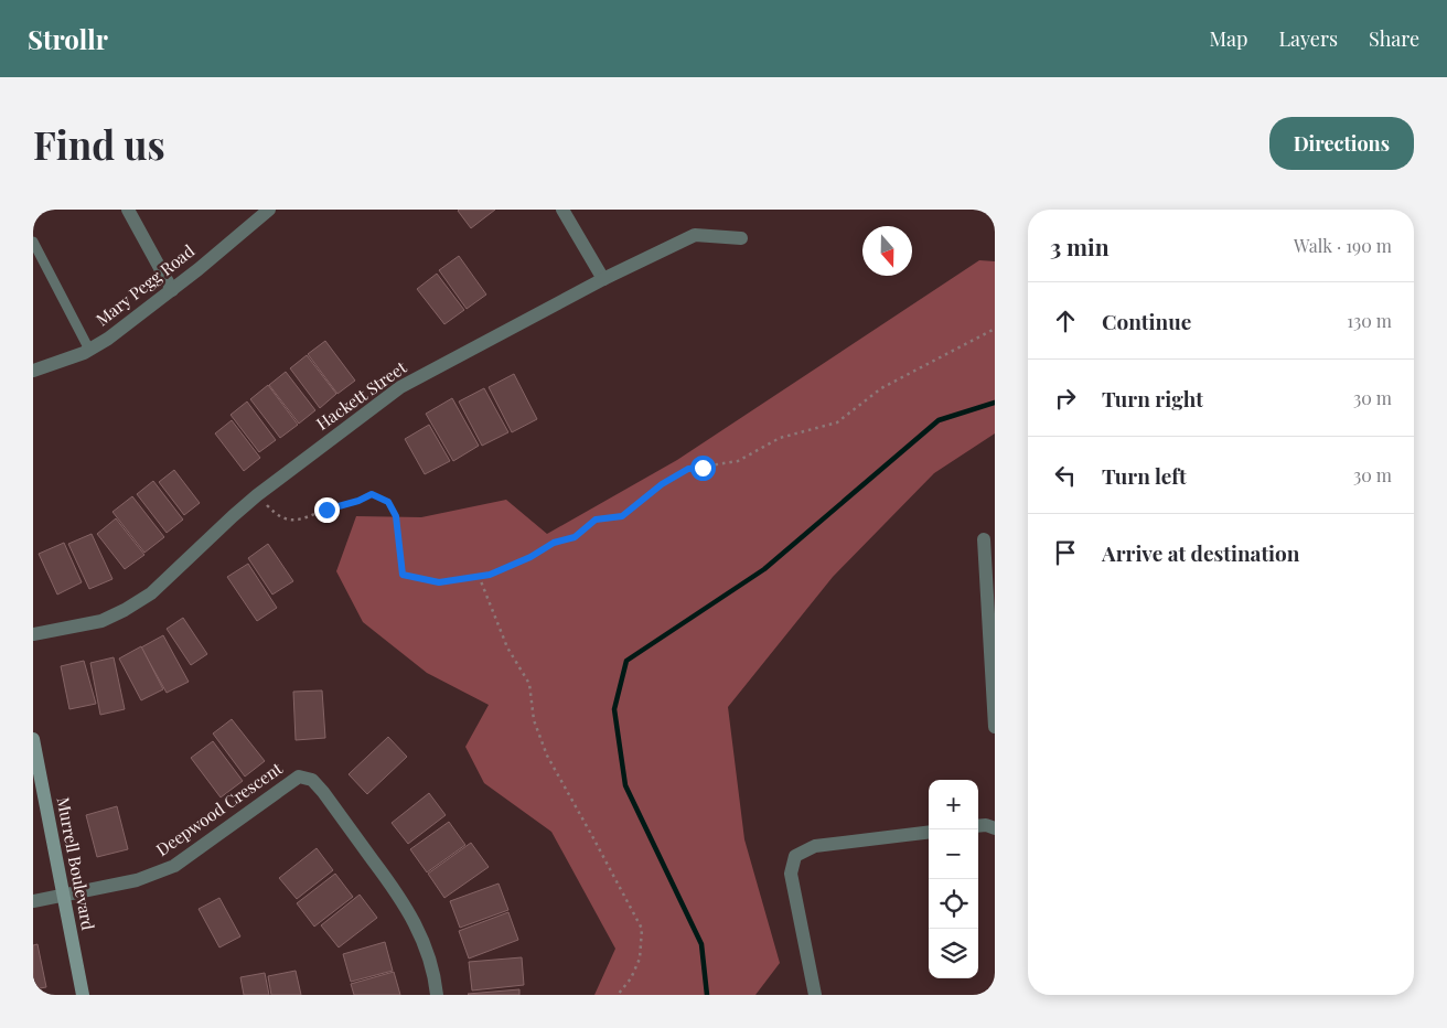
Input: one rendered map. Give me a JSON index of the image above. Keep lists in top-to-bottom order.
{
  "streets": {
    "street": [
      "Mary Pegg Road",
      "Hackett Street",
      "Deepwood Crescent",
      "Murrell Boulevard"
    ]
  },
  "crossings": [
    ["Deepwood Crescent", "Murrell Boulevard"]
  ],
  "north": "bottom",
  "page": {
    "header": "Strollr",
    "nav": ["Map", "Layers", "Share"],
    "buttons": "Directions",
    "title": "Find us",
    "heading": ["3 min", "Walk · 190 m"],
    "list": [
      ["Continue", "130 m"],
      ["Turn right", "30 m"],
      ["Turn left", "30 m"],
      "Arrive at destination"
    ],
    "map_buttons": ["+", "−"]
  }
}
